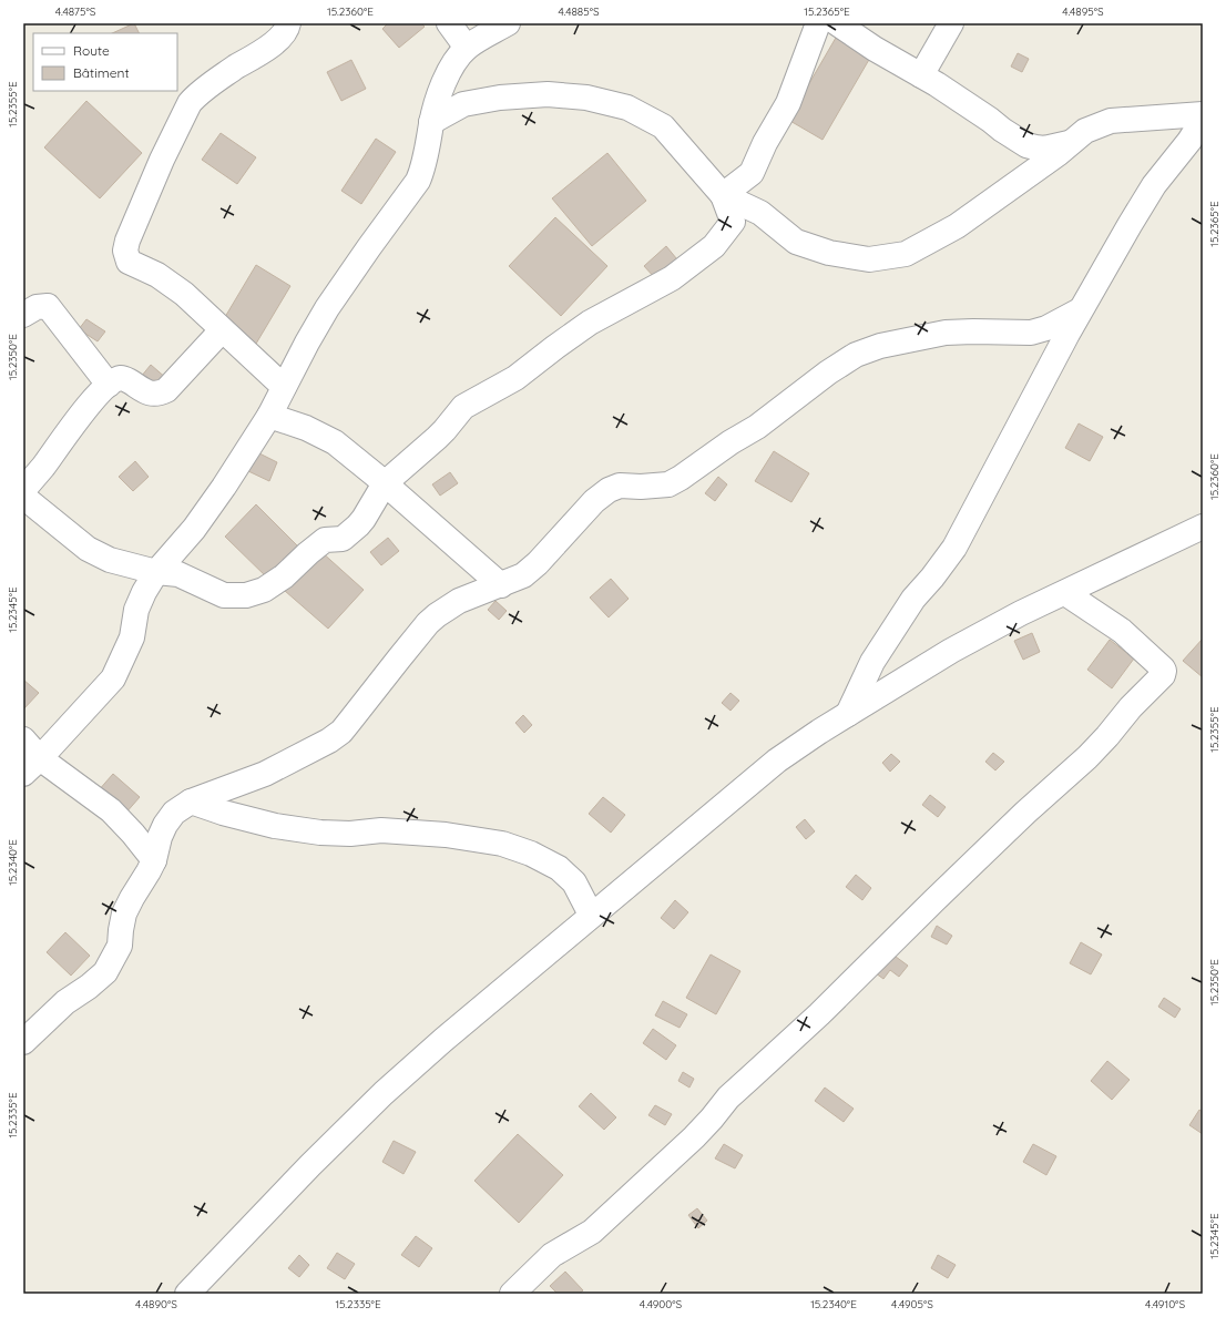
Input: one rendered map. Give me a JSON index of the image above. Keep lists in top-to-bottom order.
{
  "legend": ["Route", "Bâtiment"],
  "coordinates": [
    "4.4875°S",
    "15.2360°E",
    "4.4885°S",
    "15.2365°E",
    "4.4895°S",
    "15.2355°E",
    "15.2350°E",
    "15.2345°E",
    "15.2340°E",
    "15.2335°E",
    "4.4890°S",
    "4.4900°S",
    "4.4905°S",
    "4.4910°S"
  ]
}
